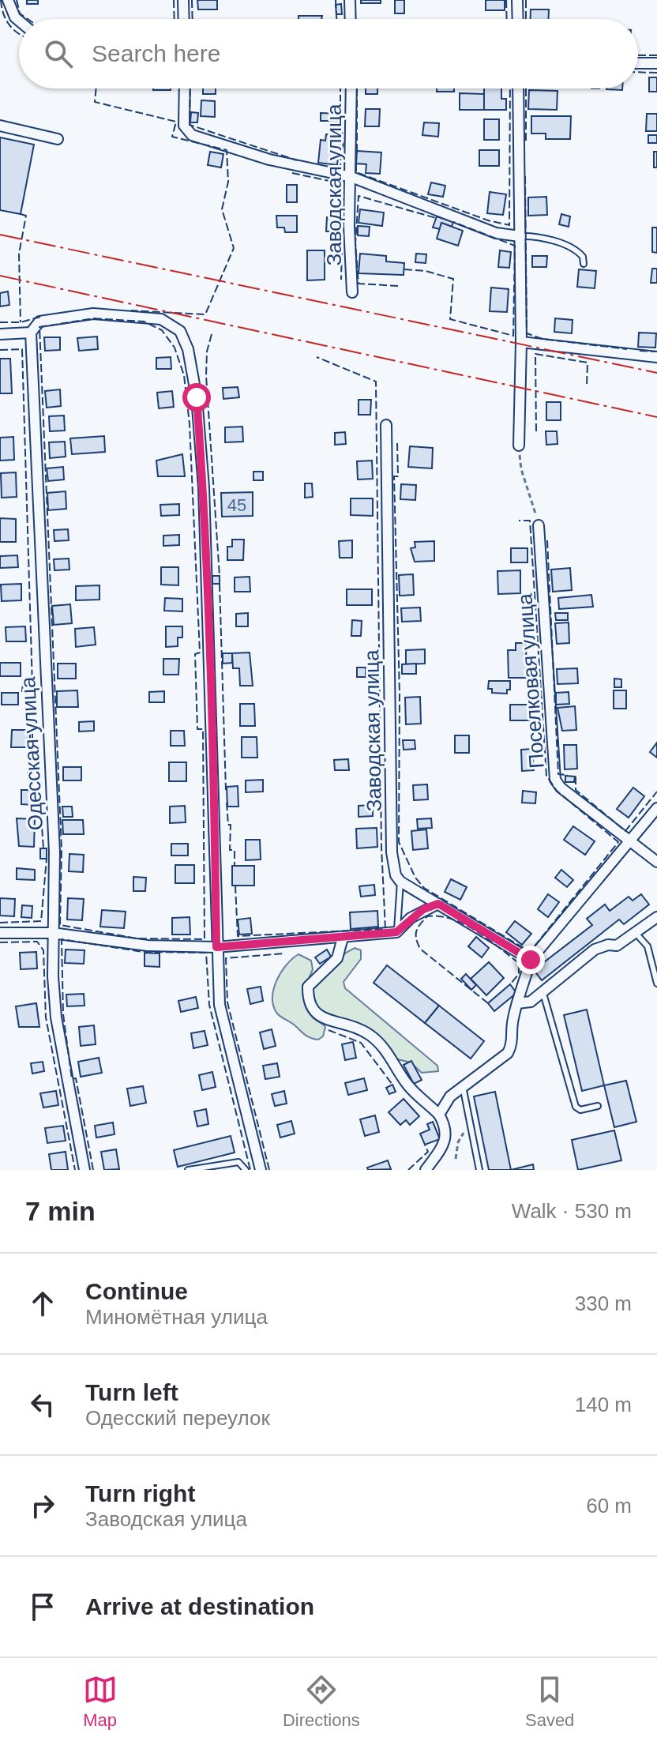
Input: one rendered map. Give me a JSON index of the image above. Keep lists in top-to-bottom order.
{
  "streets": {
    "street": ["Заводская улица", "Поселковая улица", "Одесская улица"]
  },
  "house_numbers": ["45"],
  "page": {
    "search": "Search here",
    "heading": ["7 min", "Walk · 530 m"],
    "list": [
      ["Continue", "Миномётная улица", "330 m"],
      ["Turn left", "Одесский переулок", "140 m"],
      ["Turn right", "Заводская улица", "60 m"],
      "Arrive at destination"
    ],
    "nav": ["Map", "Directions", "Saved"]
  }
}
